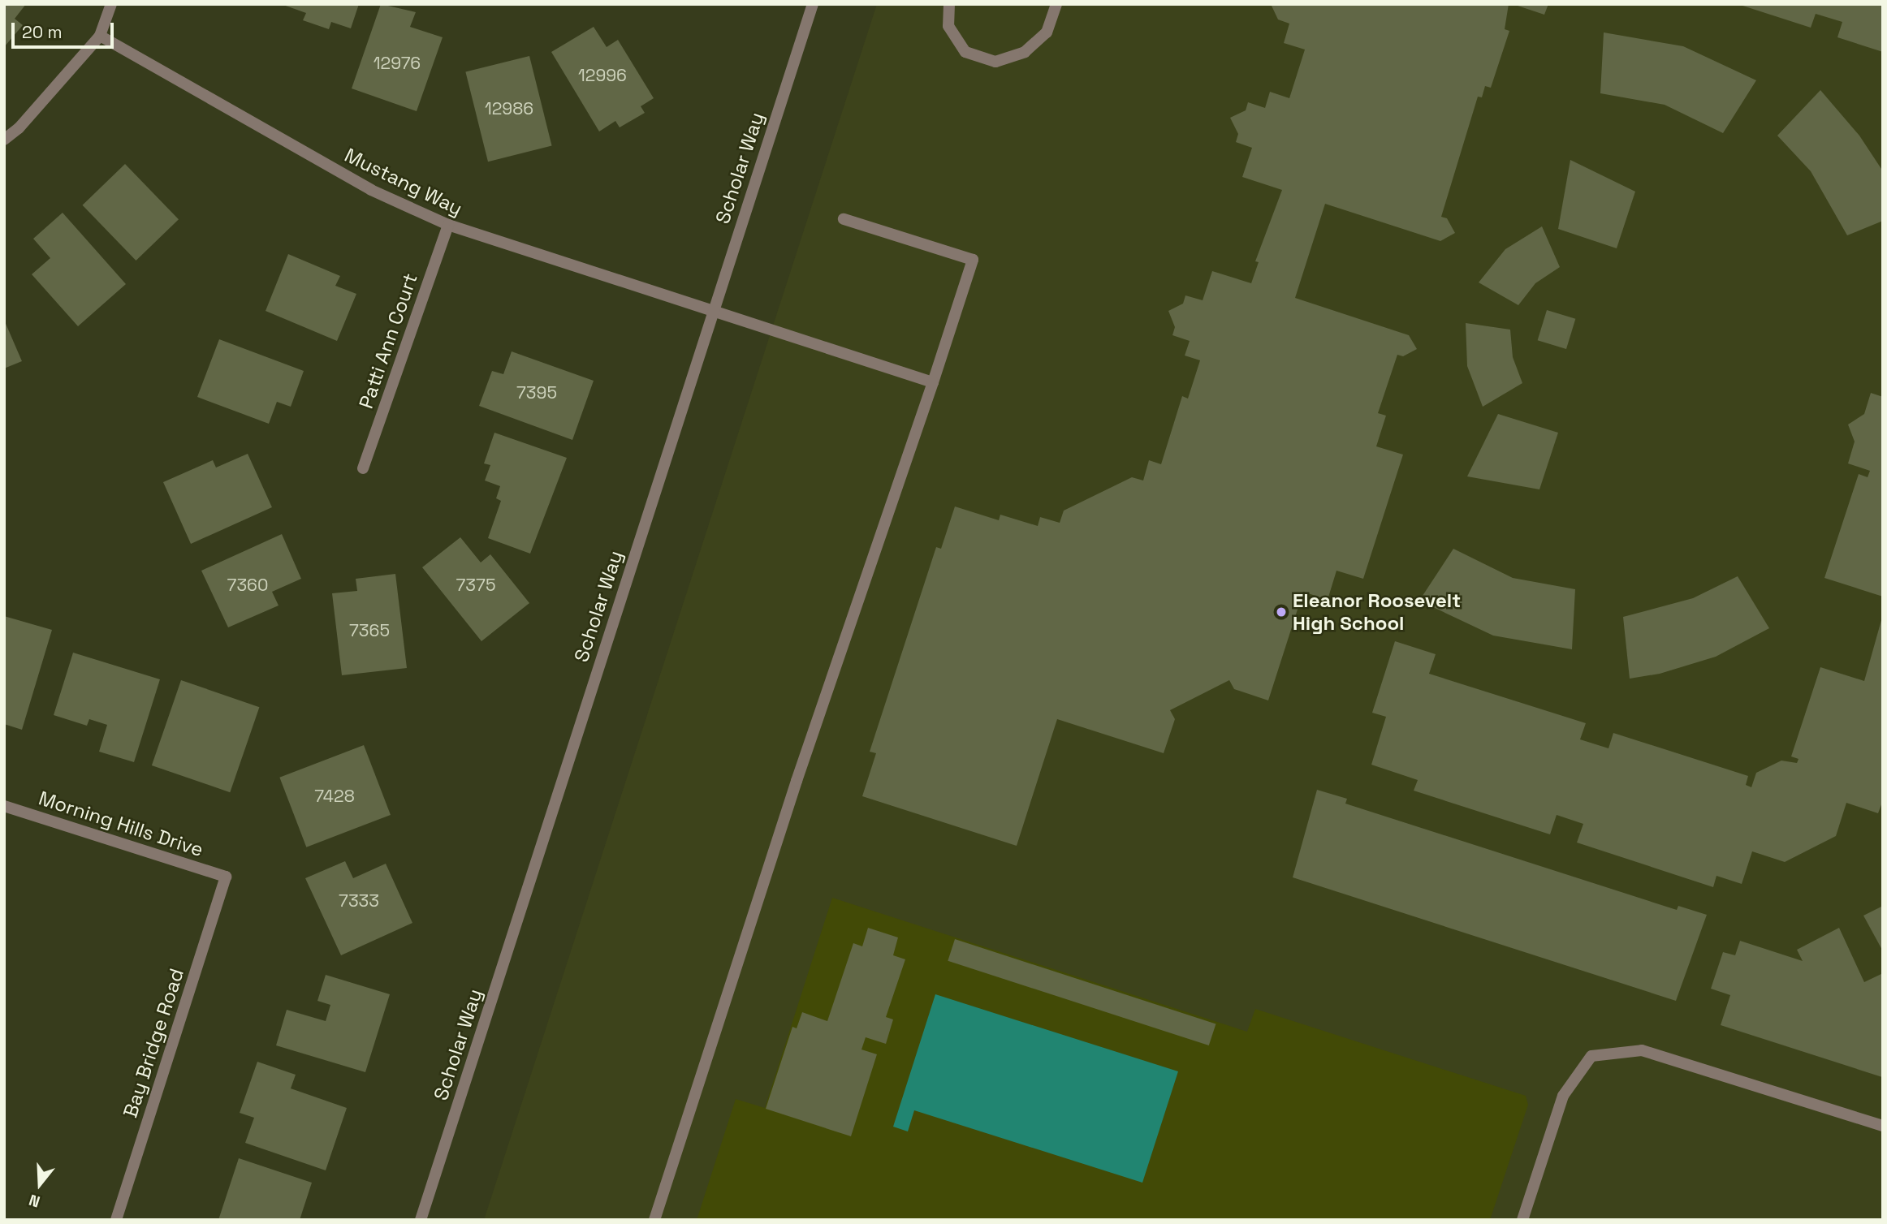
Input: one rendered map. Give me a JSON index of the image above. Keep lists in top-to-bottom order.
{
  "streets": {
    "street": [
      "Scholar Way",
      "Mustang Way",
      "Patti Ann Court",
      "Morning Hills Drive",
      "Bay Bridge Road"
    ]
  },
  "crossings": [
    ["Scholar Way", "Mustang Way"],
    ["Mustang Way", "Patti Ann Court"],
    ["Morning Hills Drive", "Bay Bridge Road"]
  ],
  "places": ["Eleanor Roosevelt High School"],
  "house_numbers": [
    "12976",
    "12996",
    "12986",
    "7395",
    "7360",
    "7375",
    "7365",
    "7428",
    "7333"
  ],
  "scale_bar": "20 m",
  "north": "bottom"
}
